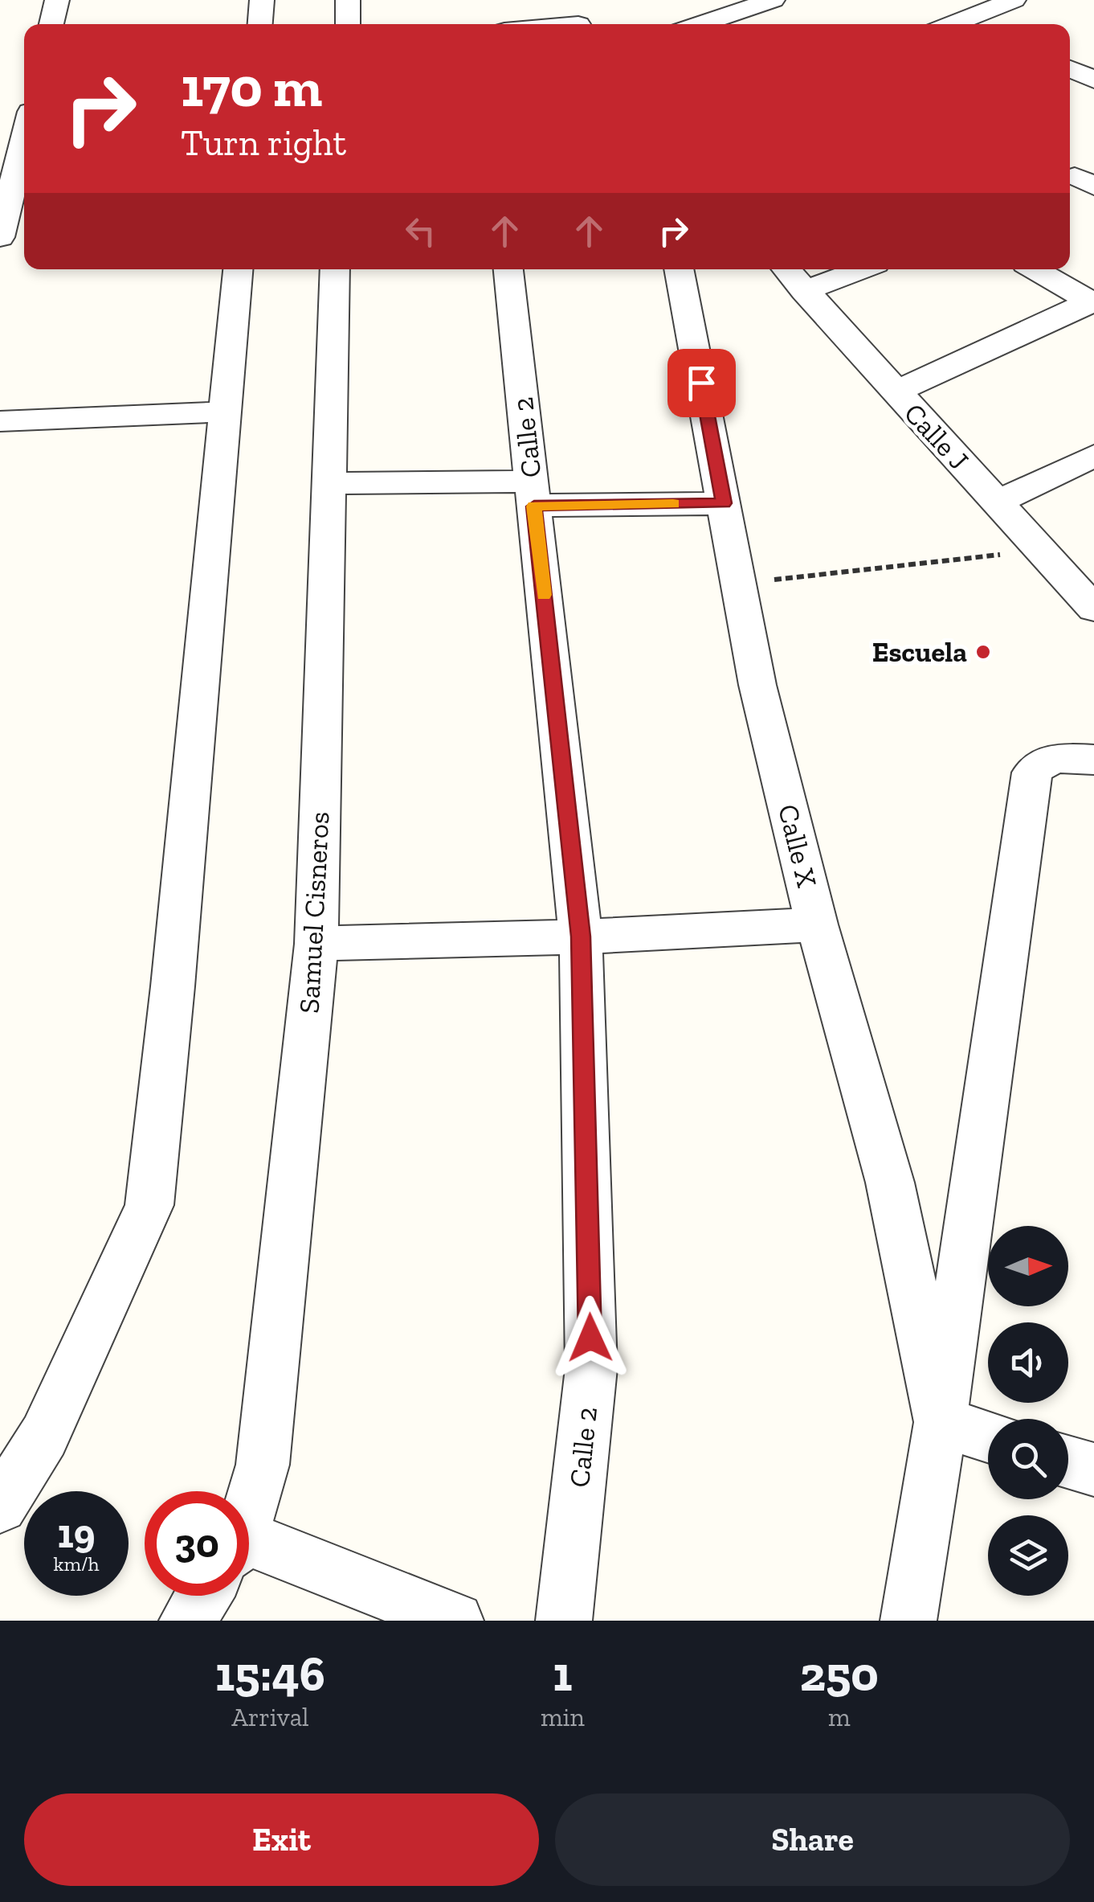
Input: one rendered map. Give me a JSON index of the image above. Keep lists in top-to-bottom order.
{
  "streets": {
    "street": [
      "Calle J",
      "Calle 2",
      "Calle X",
      "Samuel Cisneros"
    ]
  },
  "places": ["Escuela"],
  "north": "right",
  "page": {
    "turn": ["170 m", "Turn right"],
    "speed": "19 km/h",
    "limit": "30",
    "eta": [
      "15:46",
      "Arrival",
      "1",
      "min",
      "250",
      "m"
    ],
    "buttons": ["Exit", "Share"]
  }
}
